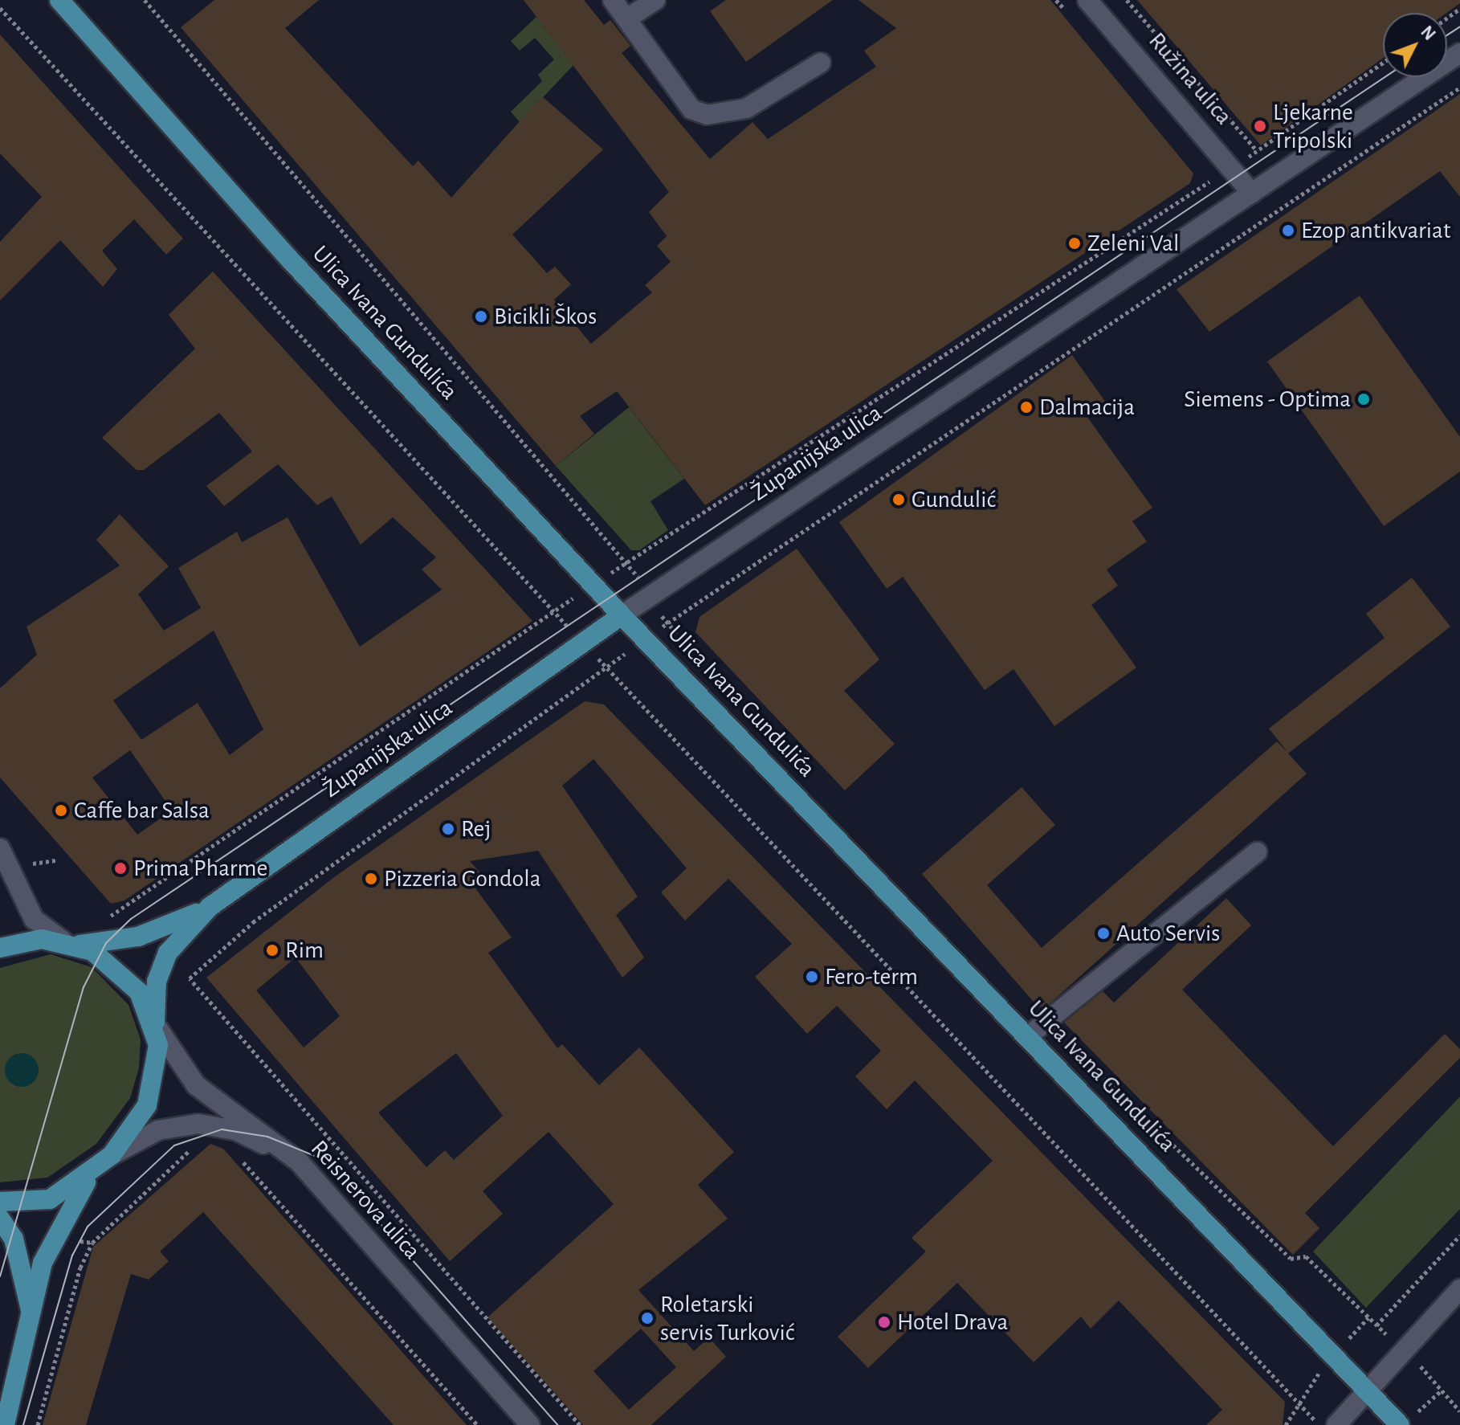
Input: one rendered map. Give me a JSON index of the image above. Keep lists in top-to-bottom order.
{
  "streets": {
    "main road": ["Ulica Ivana Gundulića", "Županijska ulica"],
    "street": ["Ružina ulica", "Reisnerova ulica"]
  },
  "crossings": [
    ["Ružina ulica", "Županijska ulica"],
    ["Ulica Ivana Gundulića", "Županijska ulica"],
    ["Županijska ulica", "Reisnerova ulica"]
  ],
  "places": [
    "Ljekarne Tripolski",
    "Ezop antikvariat",
    "Zeleni Val",
    "Bicikli Škos",
    "Siemens - Optima",
    "Dalmacija",
    "Gundulić",
    "Caffe bar Salsa",
    "Rej",
    "Prima Pharme",
    "Pizzeria Gondola",
    "Auto Servis",
    "Rim",
    "Fero-term",
    "Roletarski servis Turković",
    "Hotel Drava"
  ],
  "north": "top right"
}
